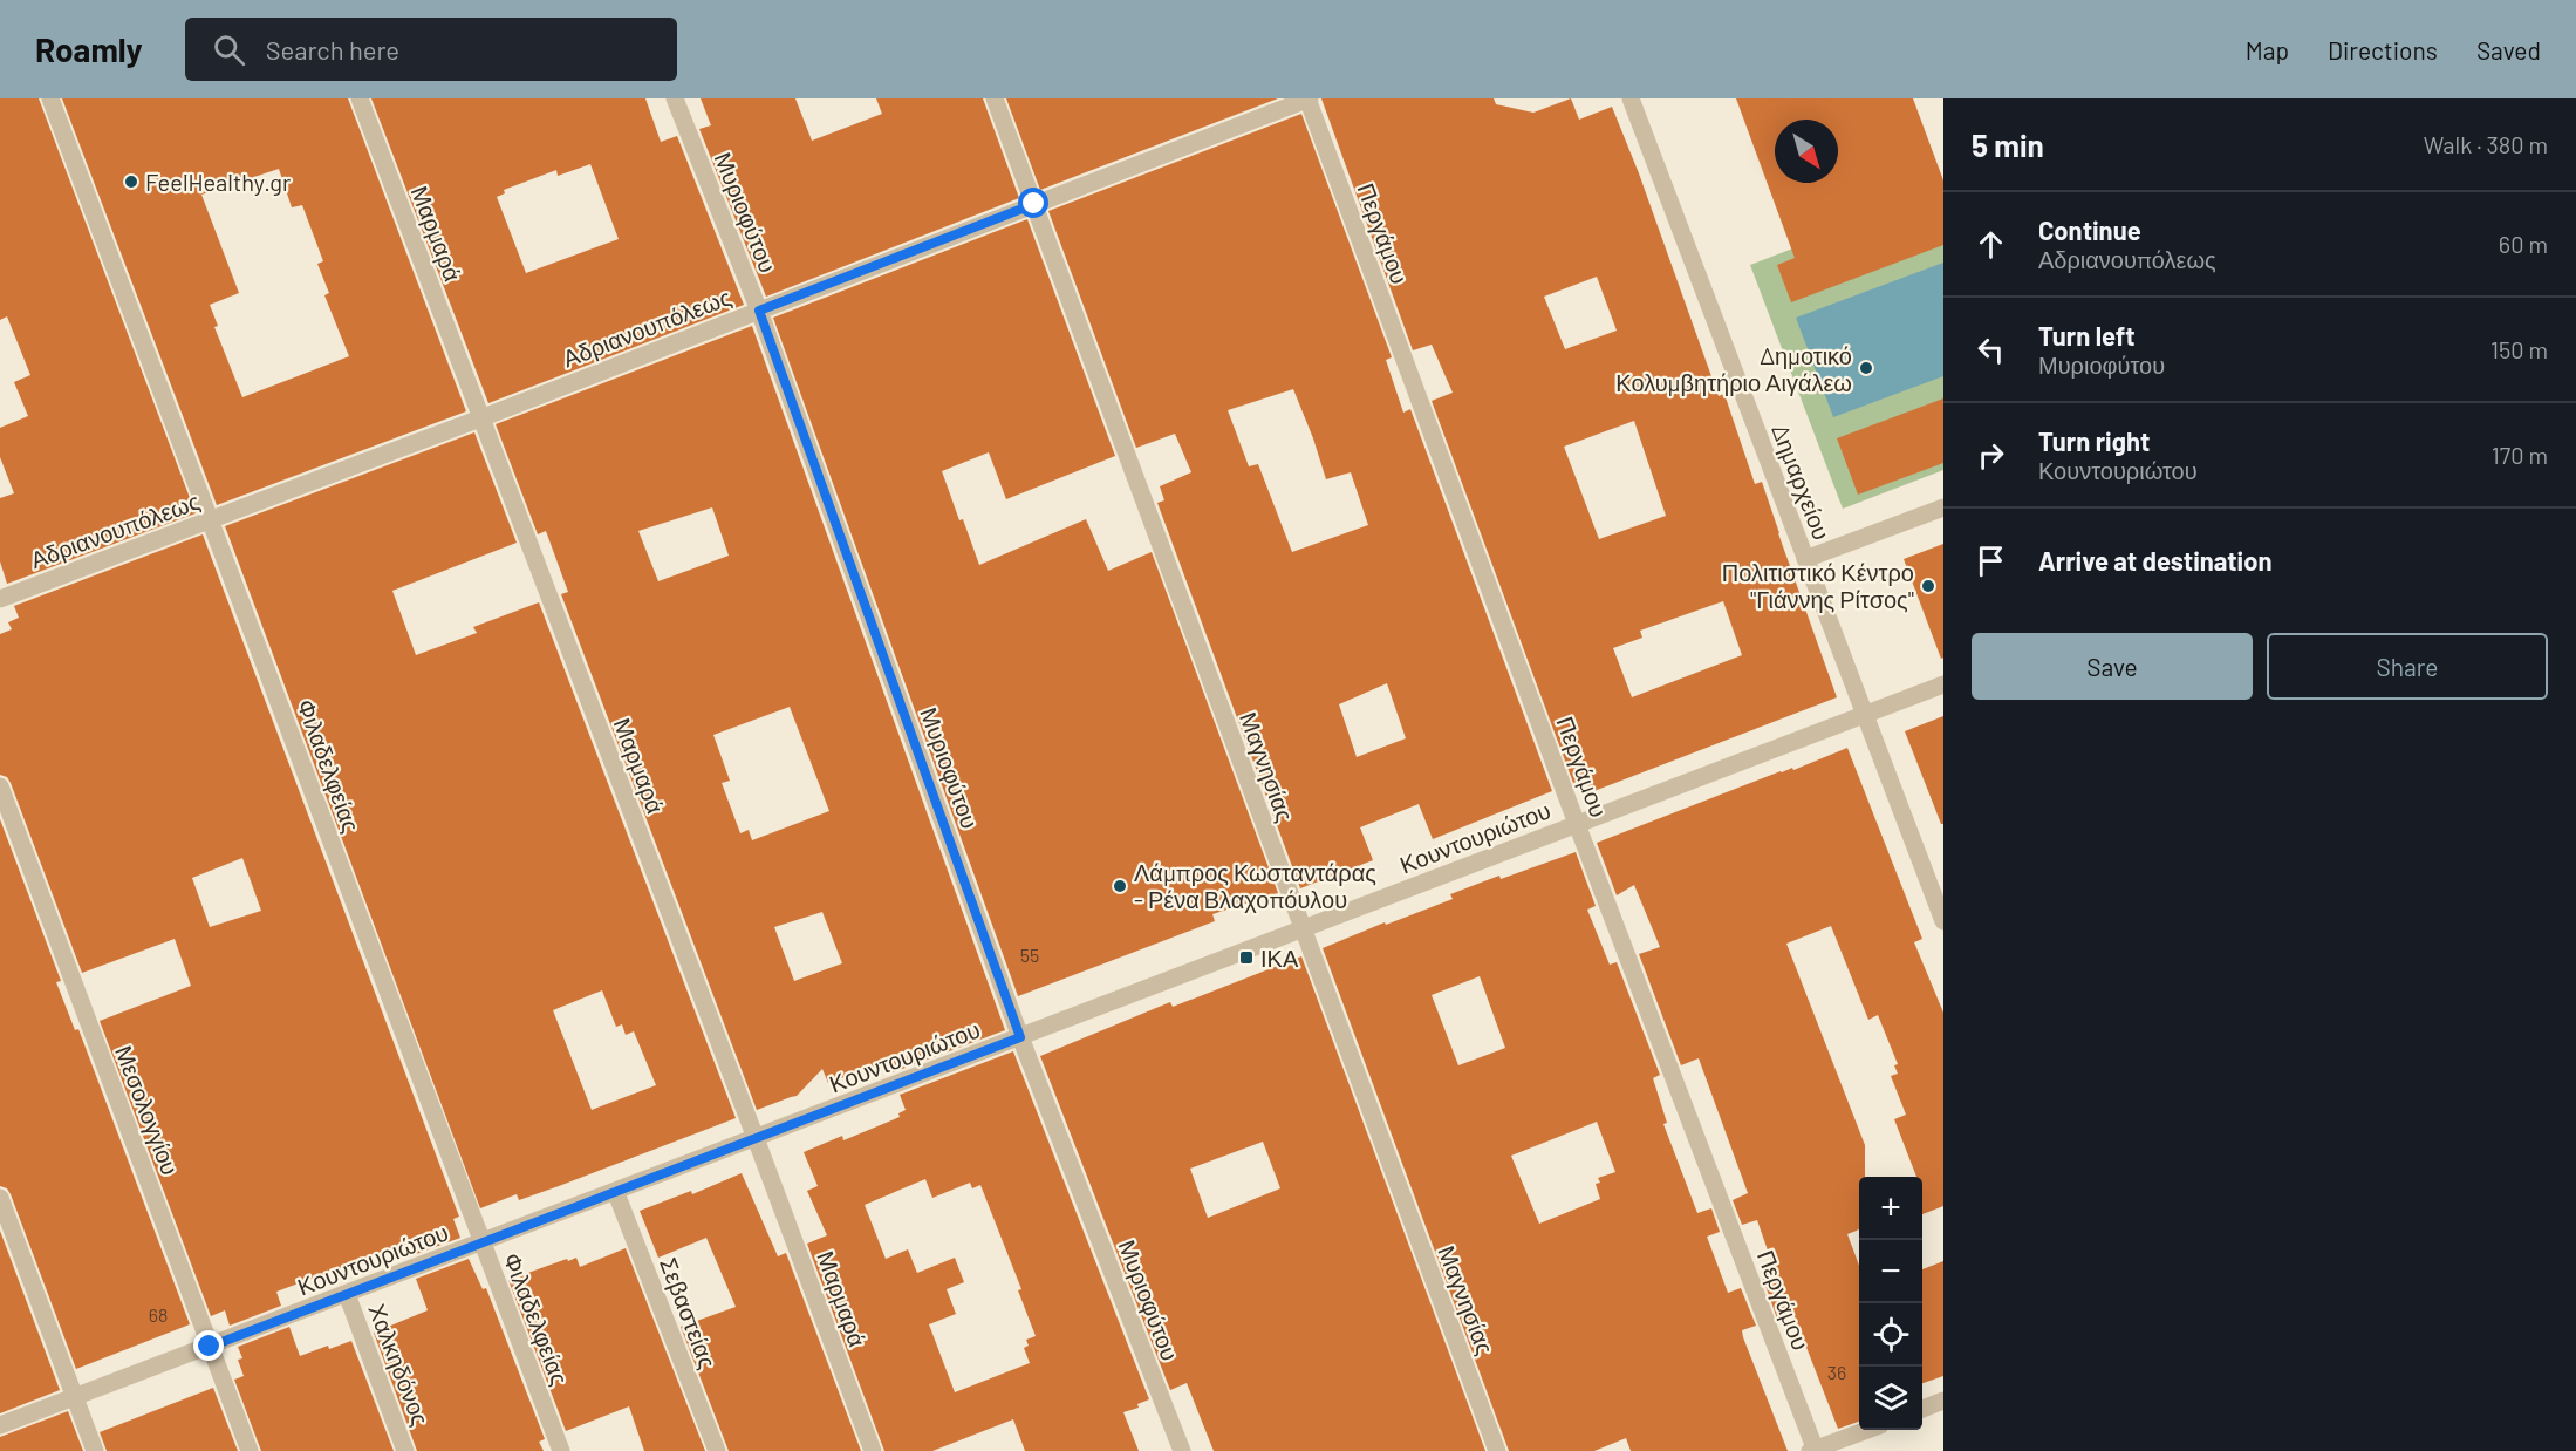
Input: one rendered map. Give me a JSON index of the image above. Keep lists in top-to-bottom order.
{
  "streets": {
    "street": [
      "Μυριοφύτου",
      "Μαρμαρά",
      "Περγάμου",
      "Αδριανουπόλεως",
      "Δημαρχείου",
      "Φιλαδελφείας",
      "Μαγνησίας",
      "Κουντουριώτου",
      "Μεσολογγίου",
      "Σεβαστείας",
      "Χαλκηδόνος"
    ]
  },
  "crossings": [
    ["Μυριοφύτου", "Αδριανουπόλεως"],
    ["Μυριοφύτου", "Κουντουριώτου"],
    ["Μαρμαρά", "Αδριανουπόλεως"],
    ["Μαρμαρά", "Κουντουριώτου"],
    ["Περγάμου", "Αδριανουπόλεως"],
    ["Περγάμου", "Κουντουριώτου"],
    ["Αδριανουπόλεως", "Φιλαδελφείας"],
    ["Αδριανουπόλεως", "Μαγνησίας"],
    ["Δημαρχείου", "Κουντουριώτου"],
    ["Φιλαδελφείας", "Κουντουριώτου"],
    ["Μαγνησίας", "Κουντουριώτου"],
    ["Κουντουριώτου", "Μεσολογγίου"],
    ["Κουντουριώτου", "Σεβαστείας"],
    ["Κουντουριώτου", "Χαλκηδόνος"]
  ],
  "places": {
    "other": [
      "FeelHealthy.gr",
      "Δημοτικό Κολυμβητήριο Αιγάλεω",
      "Πολιτιστικό Κέντρο \"Γιάννης Ρίτσος\"",
      "Λάμπρος Κωσταντάρας - Ρένα Βλαχοπόυλου"
    ],
    "transit": ["ΙΚΑ"]
  },
  "house_numbers": ["55", "68", "36"],
  "north": "bottom right",
  "page": {
    "header": "Roamly",
    "search": "Search here",
    "nav": ["Map", "Directions", "Saved"],
    "heading": ["5 min", "Walk · 380 m"],
    "list": [
      ["Continue", "Αδριανουπόλεως", "60 m"],
      ["Turn left", "Μυριοφύτου", "150 m"],
      ["Turn right", "Κουντουριώτου", "170 m"],
      "Arrive at destination"
    ],
    "buttons": ["Save", "Share"],
    "map_buttons": ["+", "−"]
  }
}
